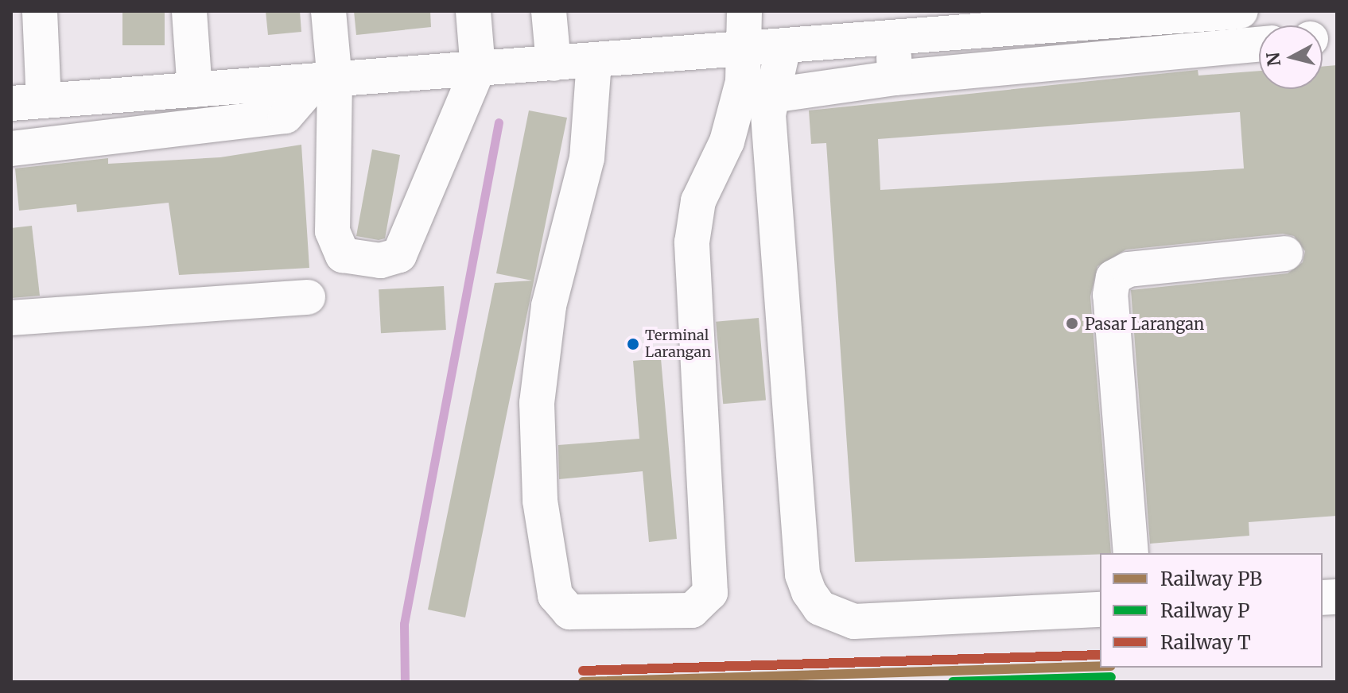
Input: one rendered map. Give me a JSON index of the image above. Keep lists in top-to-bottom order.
{
  "places": ["Pasar Larangan", "Terminal Larangan"],
  "lines": ["rail line T", "rail line PB", "rail line P"],
  "legend": ["Railway PB", "Railway P", "Railway T"],
  "north": "left"
}
